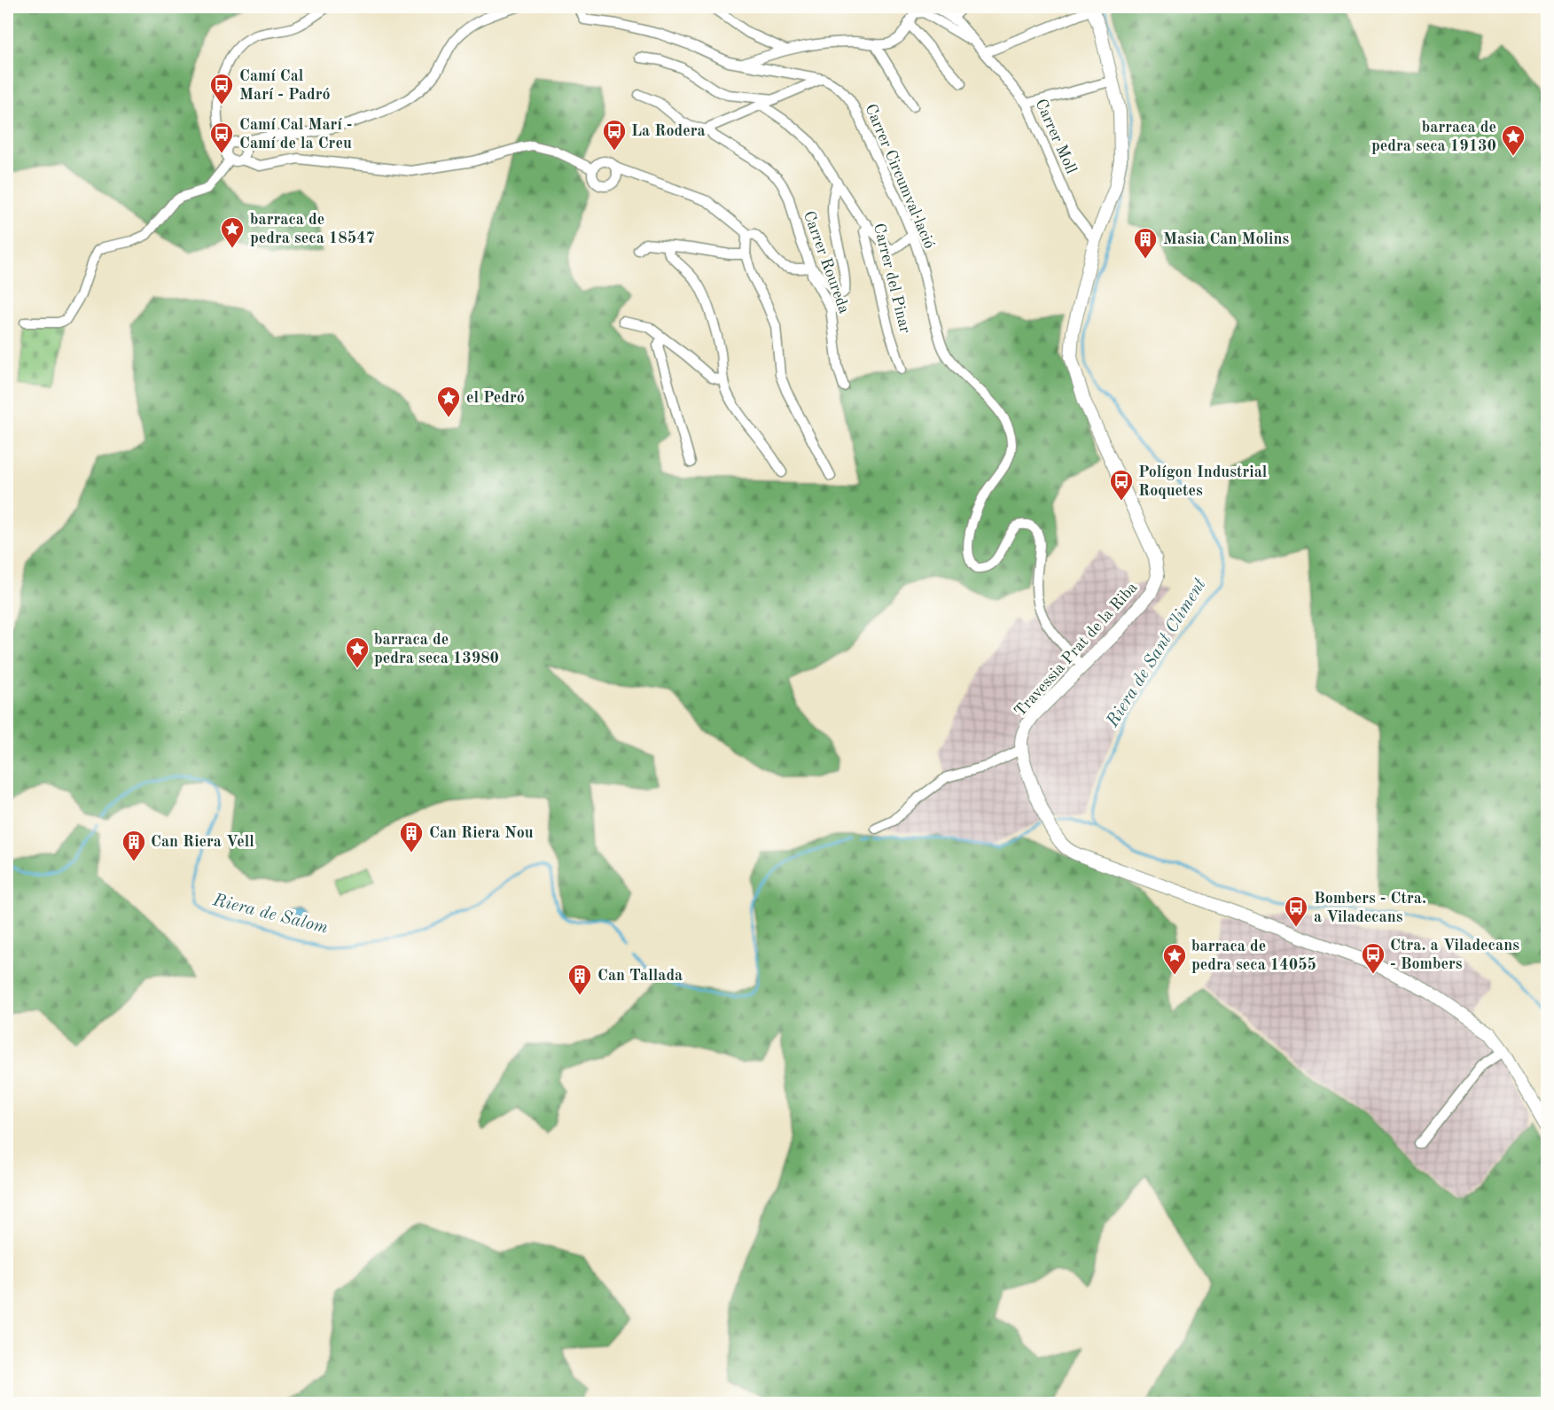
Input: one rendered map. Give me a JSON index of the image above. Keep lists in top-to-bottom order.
{
  "streets": {
    "street": [
      "Carrer Moll",
      "Carrer Circumval·lació",
      "Carrer Roureda",
      "Carrer del Pinar",
      "Travessia Prat de la Riba"
    ]
  },
  "crossings": [
    ["Carrer Moll", "Travessia Prat de la Riba"],
    ["Carrer Circumval·lació", "Travessia Prat de la Riba"]
  ],
  "water": ["Riera de Sant Climent", "Riera de Salom"],
  "places": {
    "bus stop": [
      "Camí Cal Marí - Padró",
      "La Rodera",
      "Camí Cal Marí - Camí de la Creu",
      "Polígon Industrial Roquetes",
      "Bombers - Ctra. a Viladecans",
      "Ctra. a Viladecans - Bombers"
    ],
    "place": [
      "barraca de pedra seca 19130",
      "barraca de pedra seca 18547",
      "el Pedró",
      "barraca de pedra seca 13980",
      "barraca de pedra seca 14055"
    ],
    "building": [
      "Masia Can Molins",
      "Can Riera Nou",
      "Can Riera Vell",
      "Can Tallada"
    ]
  }
}
